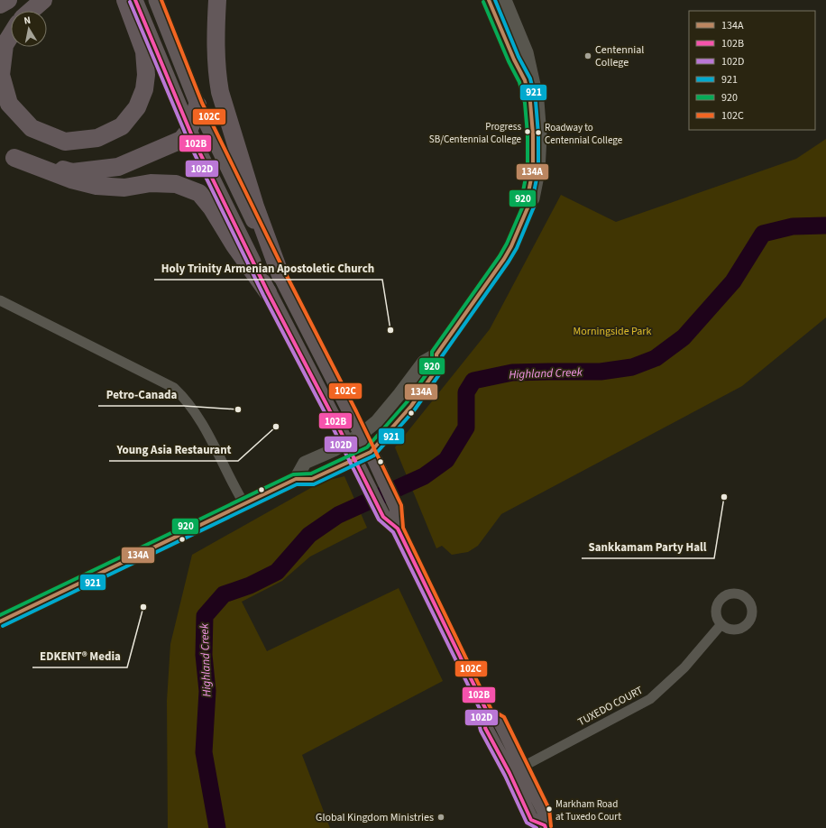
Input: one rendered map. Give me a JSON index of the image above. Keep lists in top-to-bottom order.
{
  "streets": {
    "street": ["TUXEDO COURT"]
  },
  "water": ["Highland Creek"],
  "parks": ["Morningside Park"],
  "places": [
    "Centennial College",
    "Progress SB/Centennial College",
    "Roadway to Centennial College",
    "Holy Trinity Armenian Apostoletic Church",
    "Petro-Canada",
    "Young Asia Restaurant",
    "Sankkamam Party Hall",
    "EDKENT® Media",
    "Markham Road at Tuxedo Court",
    "Global Kingdom Ministries"
  ],
  "lines": [
    "transit line 134A",
    "transit line 102B",
    "transit line 921",
    "transit line 102C",
    "transit line 102D",
    "transit line 920"
  ],
  "legend": [
    "134A",
    "102B",
    "102D",
    "921",
    "920",
    "102C"
  ],
  "north": "top"
}
